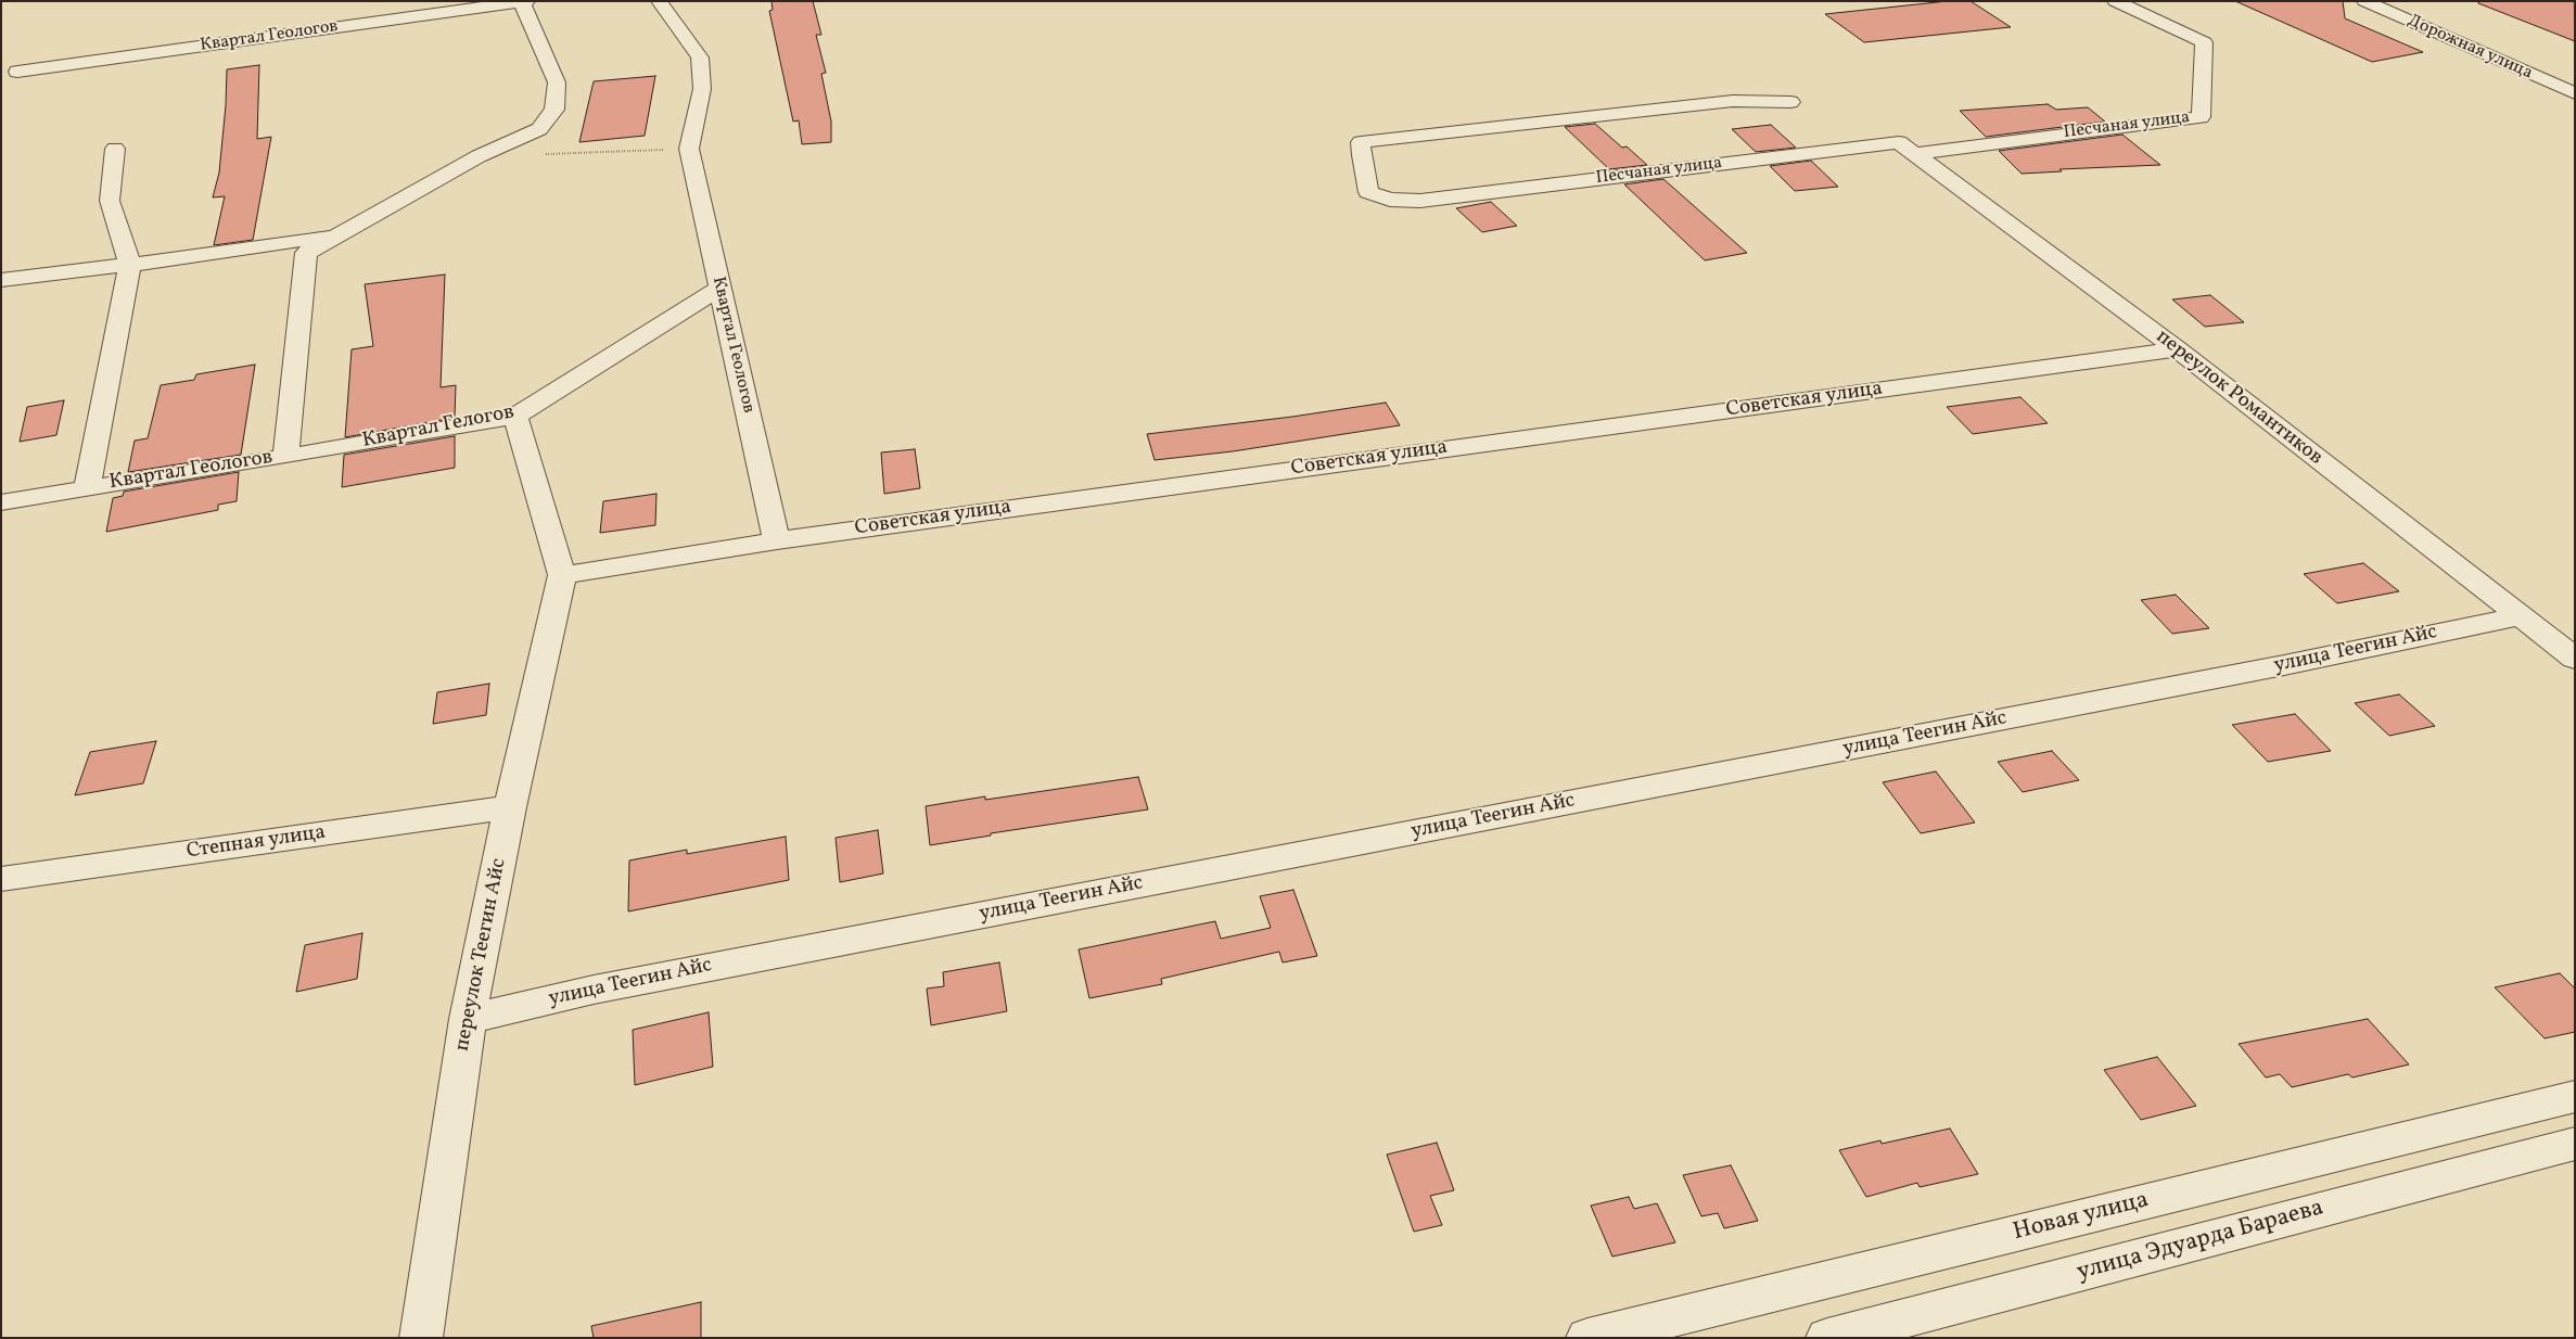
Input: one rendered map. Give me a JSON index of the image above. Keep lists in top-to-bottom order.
{
  "streets": {
    "street": [
      "Квартал Геологов",
      "Дорожная улица",
      "Песчаная улица",
      "переулок Романтиков",
      "Советская улица",
      "Квартал Гелогов",
      "улица Теегин Айс",
      "Степная улица",
      "переулок Теегин Айс",
      "Новая улица",
      "улица Эдуарда Бараева"
    ]
  },
  "crossings": [
    ["Квартал Геологов", "Советская улица"],
    ["Квартал Геологов", "Квартал Гелогов"],
    ["Песчаная улица", "переулок Романтиков"],
    ["переулок Романтиков", "Советская улица"],
    ["переулок Романтиков", "улица Теегин Айс"],
    ["Советская улица", "переулок Теегин Айс"],
    ["улица Теегин Айс", "переулок Теегин Айс"],
    ["Степная улица", "переулок Теегин Айс"]
  ]
}
